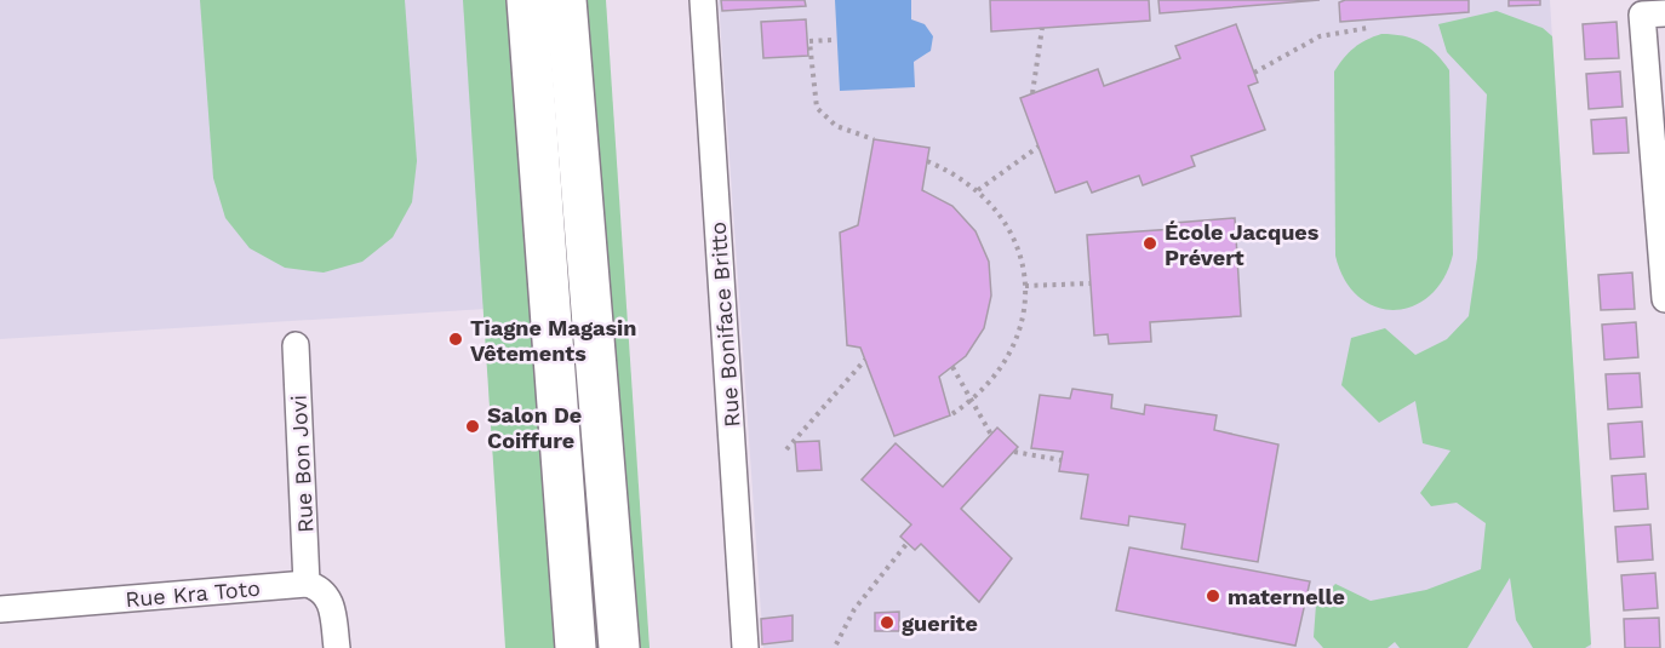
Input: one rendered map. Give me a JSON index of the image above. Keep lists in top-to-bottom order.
{
  "streets": {
    "street": ["Rue Boniface Britto", "Rue Bon Jovi", "Rue Kra Toto"]
  },
  "crossings": [
    ["Rue Bon Jovi", "Rue Kra Toto"]
  ],
  "places": [
    "École Jacques Prévert",
    "Tiagne Magasin Vêtements",
    "Salon De Coiffure",
    "maternelle",
    "guerite"
  ]
}
